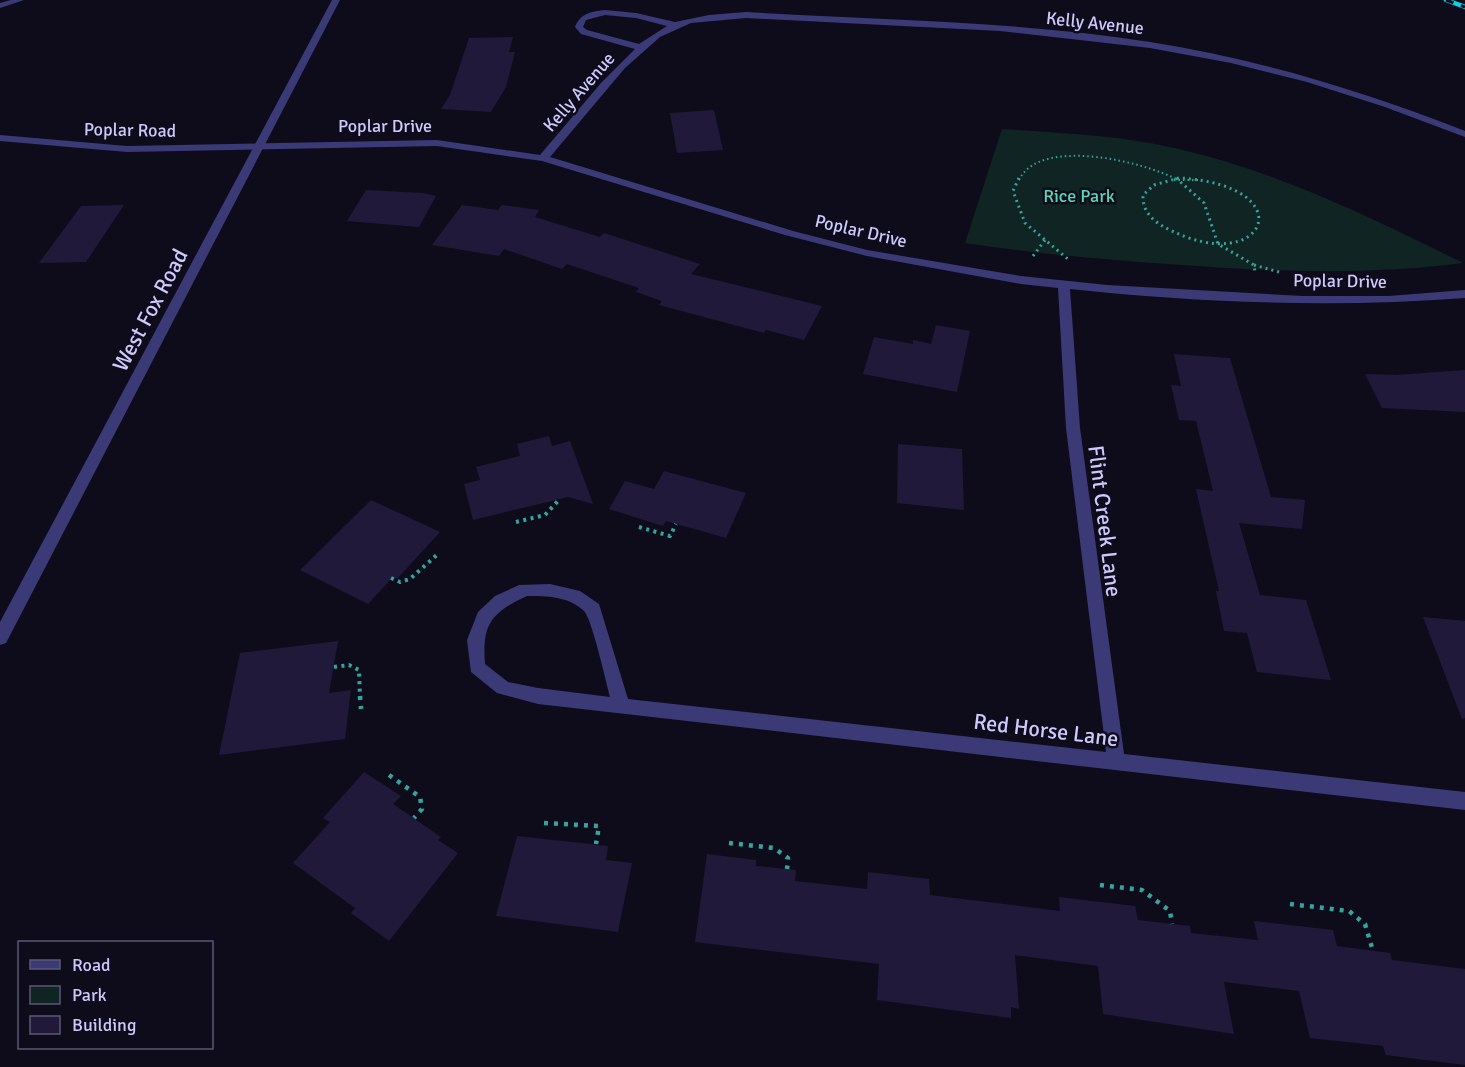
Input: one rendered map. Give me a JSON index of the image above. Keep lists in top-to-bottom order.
{
  "streets": {
    "street": [
      "Kelly Avenue",
      "Poplar Drive",
      "Poplar Road",
      "West Fox Road",
      "Flint Creek Lane",
      "Red Horse Lane"
    ]
  },
  "crossings": [
    ["Kelly Avenue", "Poplar Drive"],
    ["Poplar Drive", "Poplar Road"],
    ["Poplar Drive", "West Fox Road"],
    ["Poplar Drive", "Flint Creek Lane"],
    ["Poplar Road", "West Fox Road"],
    ["Flint Creek Lane", "Red Horse Lane"]
  ],
  "parks": ["Rice Park"],
  "legend": ["Road", "Park", "Building"]
}
